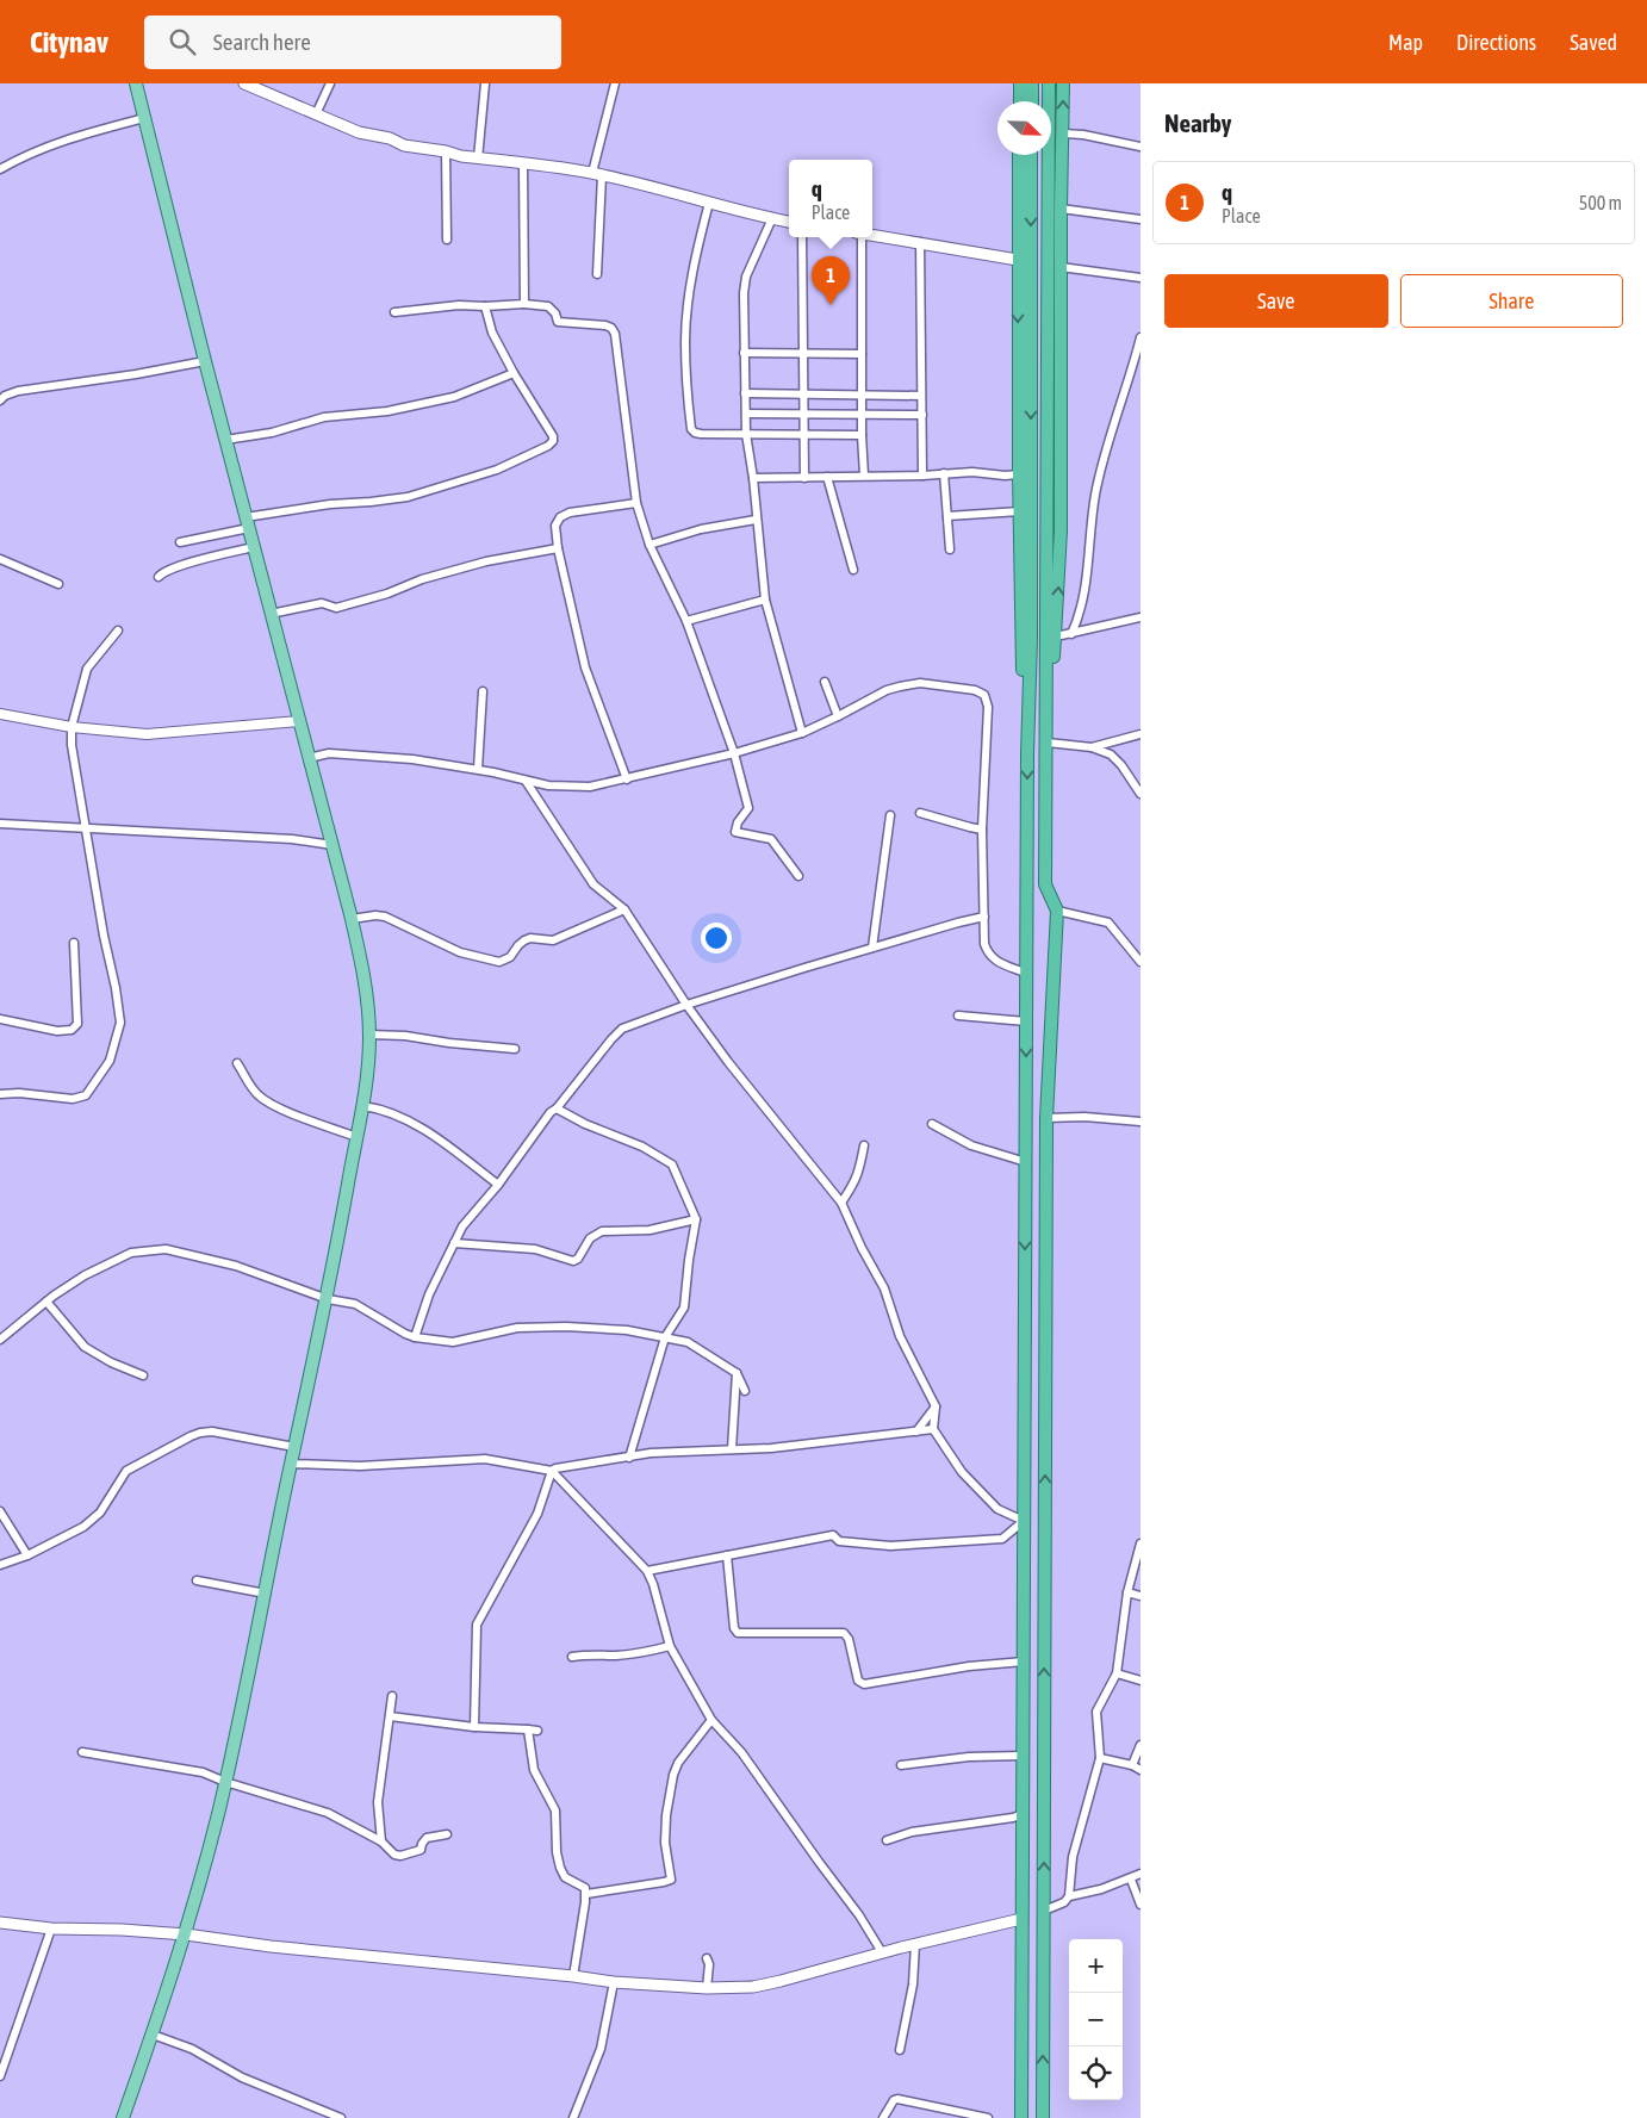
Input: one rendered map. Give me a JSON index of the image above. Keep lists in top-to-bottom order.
{
  "north": "bottom right",
  "page": {
    "header": "Citynav",
    "search": "Search here",
    "nav": ["Map", "Directions", "Saved"],
    "heading": "Nearby",
    "popup": ["q", "Place"],
    "list": [
      {
        "mark": "1",
        "name": "q",
        "note": "Place",
        "value": "500 m"
      }
    ],
    "pins": "1",
    "buttons": ["Save", "Share"],
    "map_buttons": ["+", "−"]
  }
}
